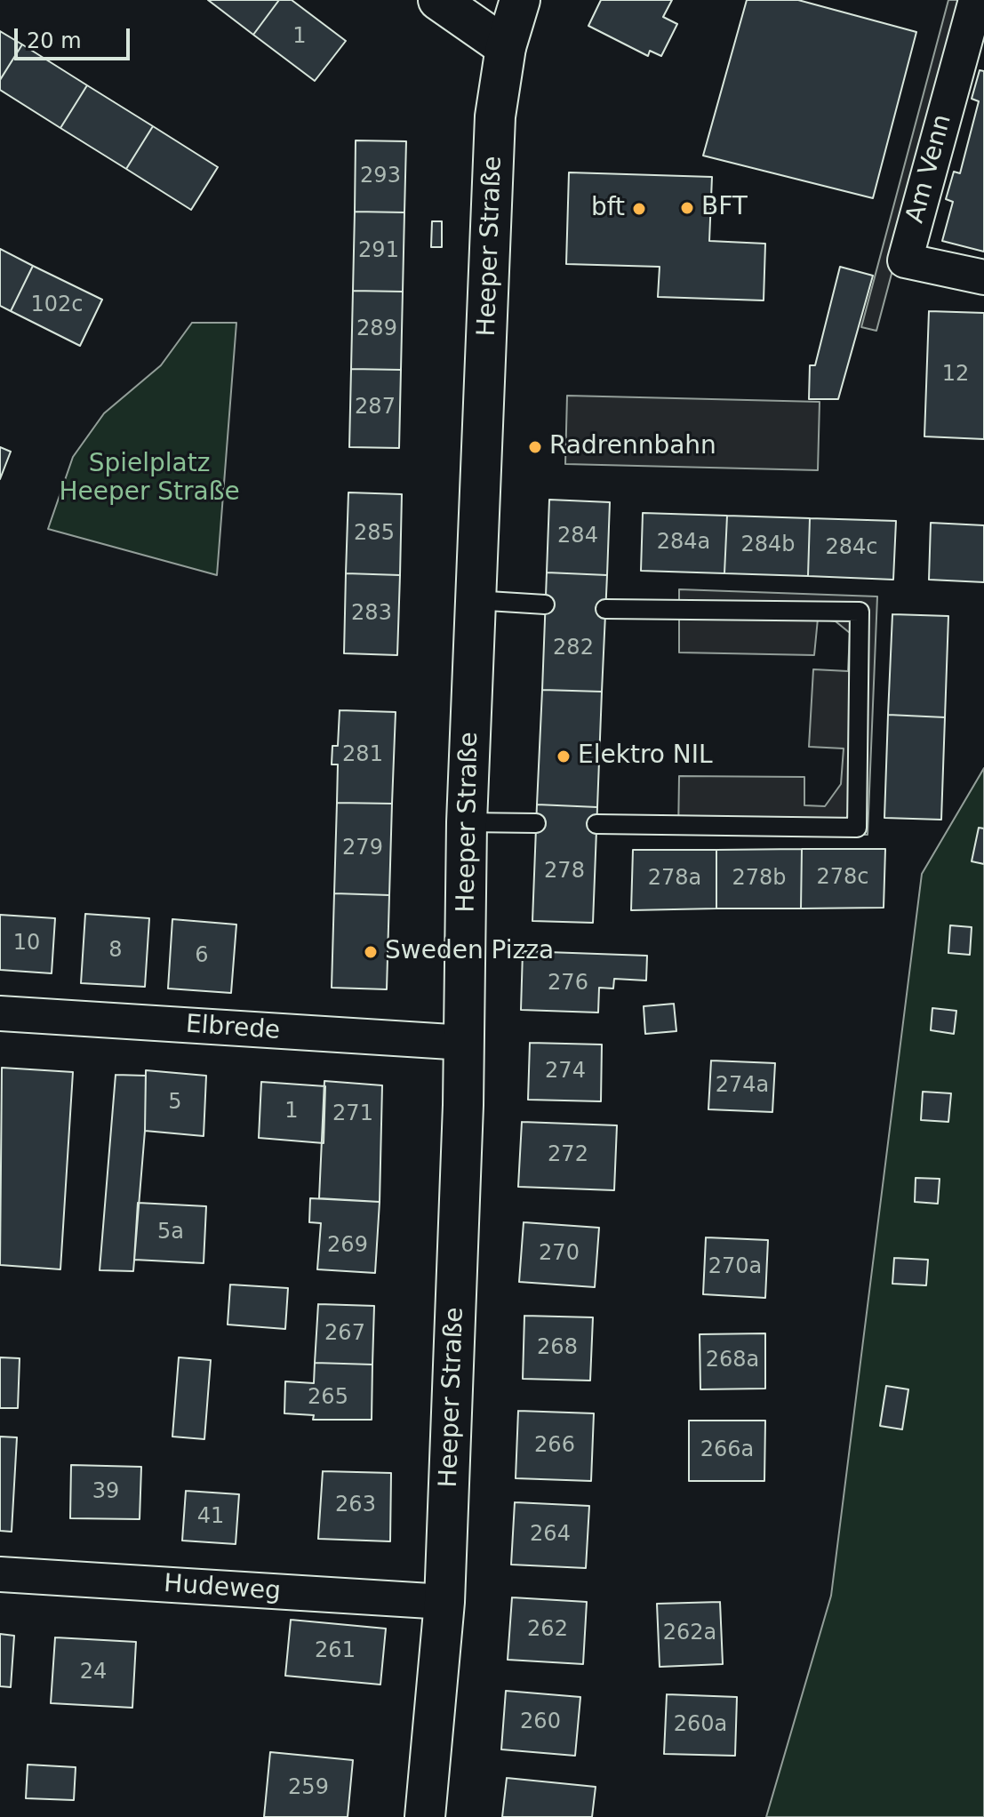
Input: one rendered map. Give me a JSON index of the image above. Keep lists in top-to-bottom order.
{
  "streets": {
    "main road": ["Heeper Straße"],
    "street": ["Am Venn", "Elbrede", "Hudeweg"]
  },
  "crossings": [
    ["Heeper Straße", "Elbrede"],
    ["Heeper Straße", "Hudeweg"]
  ],
  "parks": ["Spielplatz Heeper Straße"],
  "places": [
    "BFT",
    "bft",
    "Radrennbahn",
    "Elektro NIL",
    "Sweden Pizza"
  ],
  "house_numbers": [
    "1",
    "293",
    "291",
    "102c",
    "289",
    "12",
    "287",
    "285",
    "284",
    "284a",
    "284b",
    "284c",
    "283",
    "282",
    "281",
    "279",
    "278",
    "278c",
    "278a",
    "278b",
    "10",
    "8",
    "6",
    "276",
    "274",
    "274a",
    "5",
    "1",
    "271",
    "272",
    "5a",
    "269",
    "270",
    "270a",
    "267",
    "268",
    "268a",
    "265",
    "266",
    "266a",
    "39",
    "263",
    "41",
    "264",
    "262",
    "262a",
    "261",
    "24",
    "260",
    "260a",
    "259"
  ],
  "scale_bar": "20 m"
}
